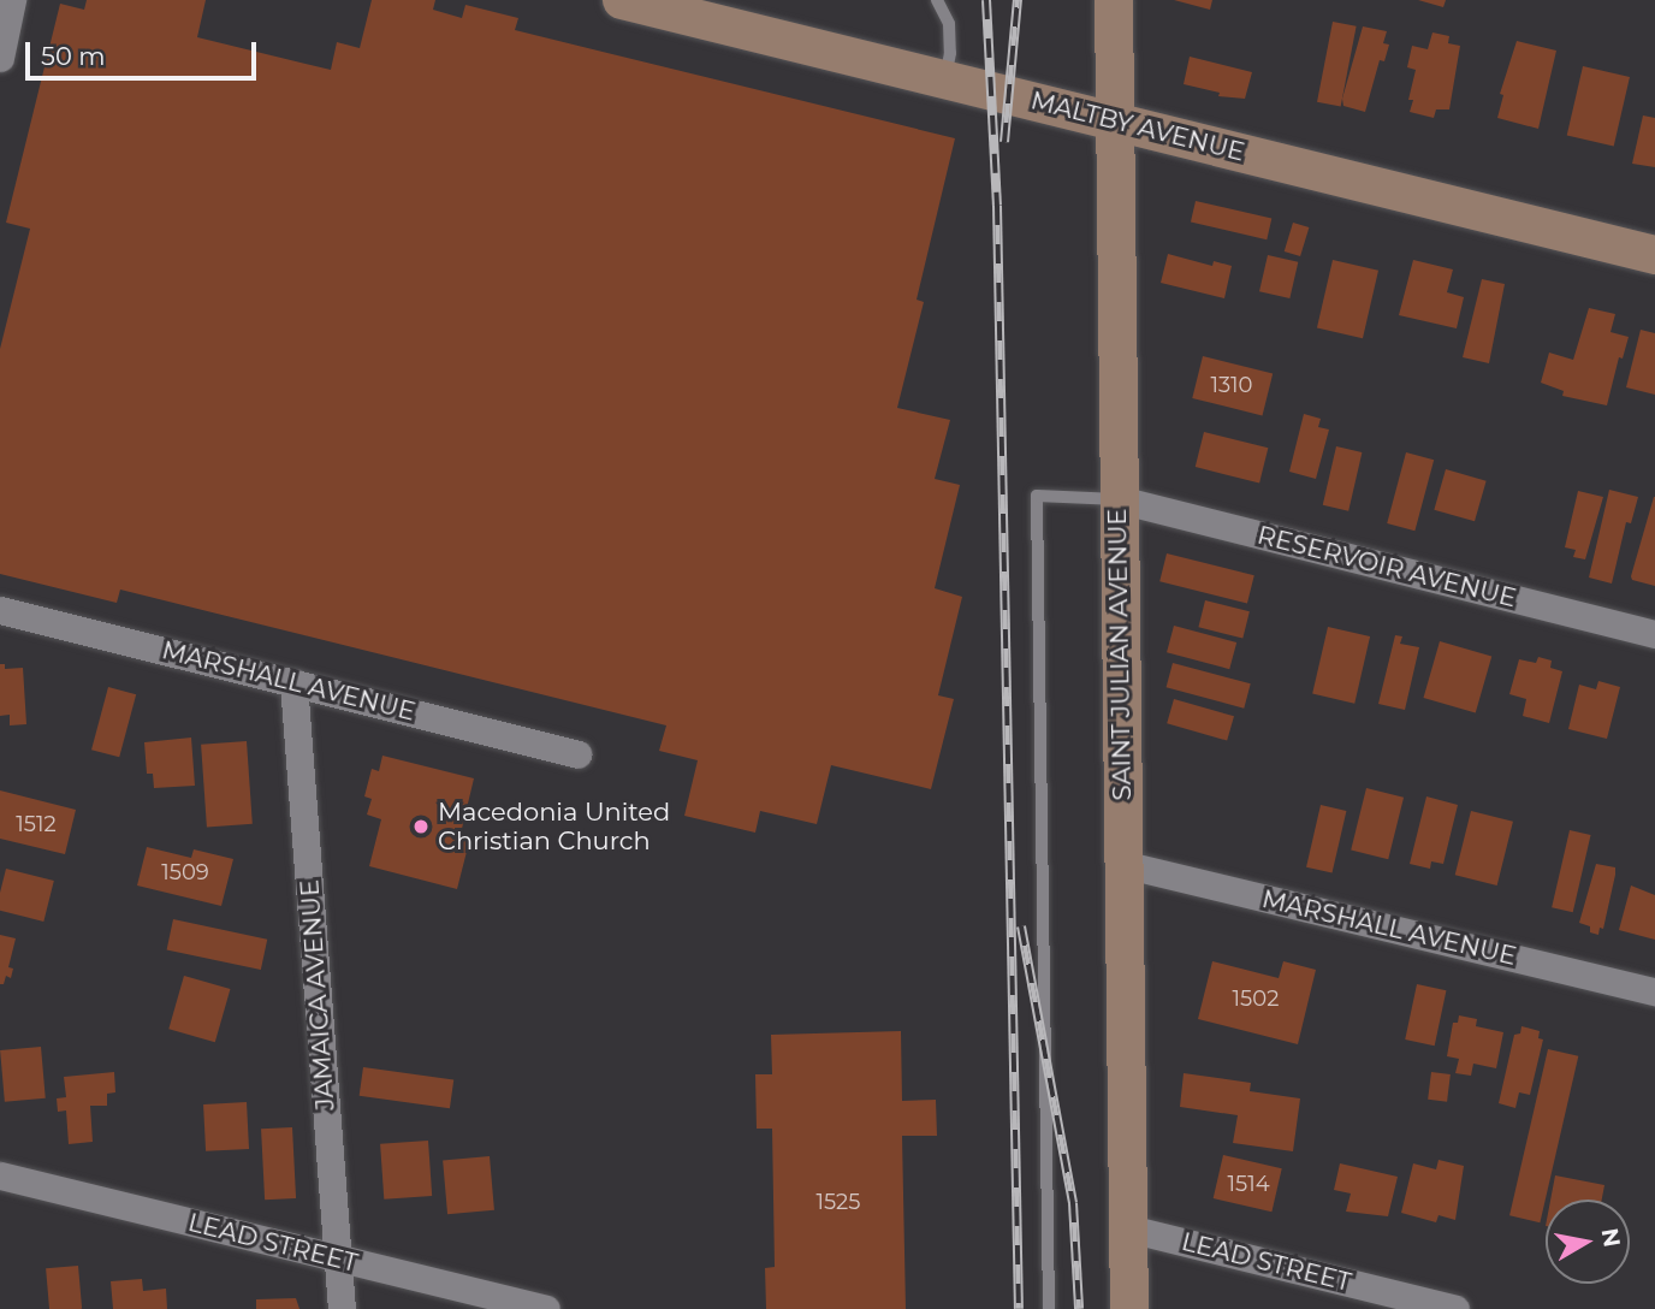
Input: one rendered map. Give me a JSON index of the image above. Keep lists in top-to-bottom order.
{
  "streets": {
    "street": [
      "MALTBY AVENUE",
      "RESERVOIR AVENUE",
      "SAINT JULIAN AVENUE",
      "MARSHALL AVENUE",
      "JAMAICA AVENUE",
      "LEAD STREET"
    ]
  },
  "crossings": [
    ["MALTBY AVENUE", "SAINT JULIAN AVENUE"],
    ["RESERVOIR AVENUE", "SAINT JULIAN AVENUE"],
    ["SAINT JULIAN AVENUE", "MARSHALL AVENUE"],
    ["SAINT JULIAN AVENUE", "LEAD STREET"],
    ["MARSHALL AVENUE", "JAMAICA AVENUE"],
    ["JAMAICA AVENUE", "LEAD STREET"]
  ],
  "places": ["Macedonia United Christian Church"],
  "house_numbers": [
    "1310",
    "1512",
    "1509",
    "1502",
    "1514",
    "1525"
  ],
  "scale_bar": "50 m",
  "north": "right"
}
